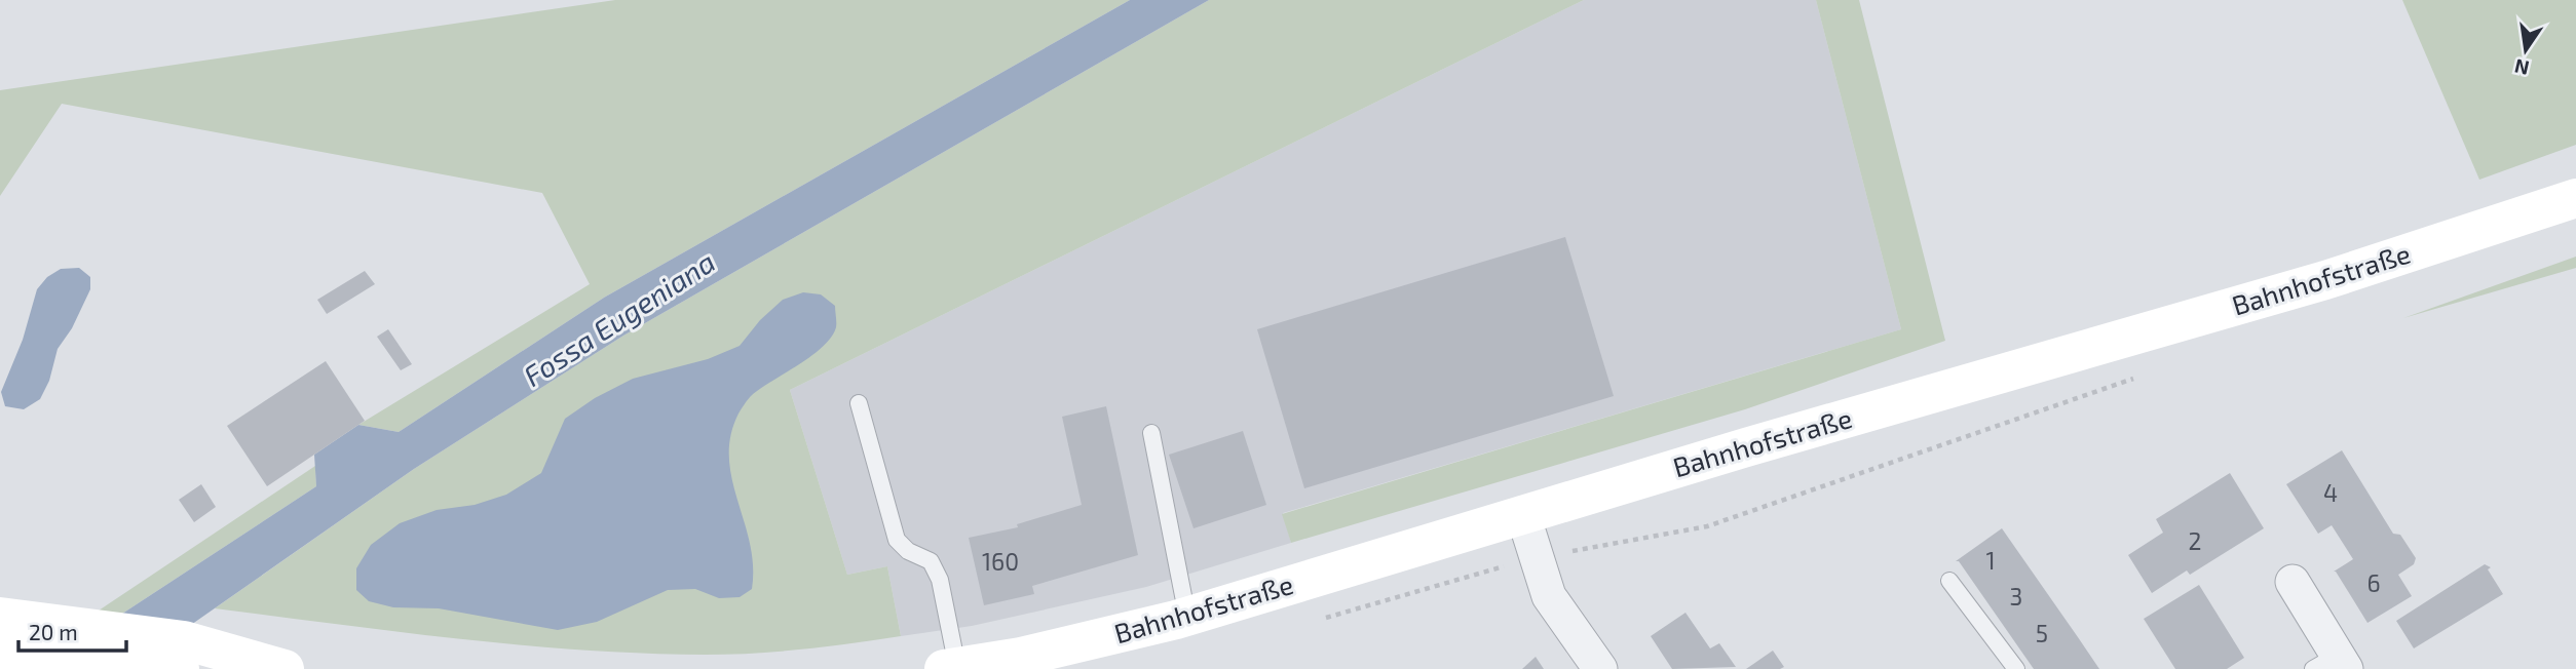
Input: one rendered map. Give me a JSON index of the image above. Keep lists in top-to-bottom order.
{
  "streets": {
    "street": ["Bahnhofstraße"]
  },
  "water": ["Fossa Eugeniana"],
  "house_numbers": [
    "4",
    "2",
    "1",
    "160",
    "6",
    "3",
    "5"
  ],
  "scale_bar": "20 m",
  "north": "bottom"
}
